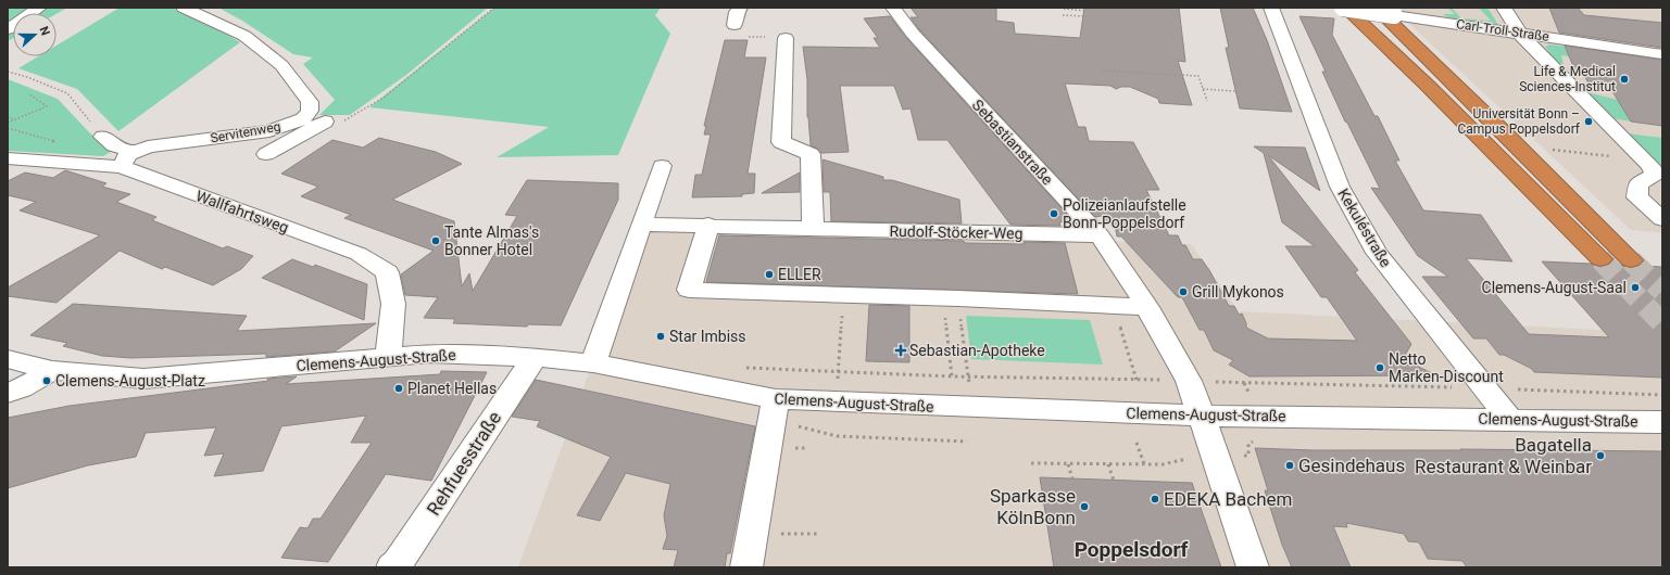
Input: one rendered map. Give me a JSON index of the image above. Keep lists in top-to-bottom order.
{
  "streets": {
    "street": [
      "Carl-Troll-Straße",
      "Servitenweg",
      "Sebastianstraße",
      "Wallfahrtsweg",
      "Kekuléstraße",
      "Rudolf-Stöcker-Weg",
      "Clemens-August-Straße",
      "Rehfuesstraße"
    ]
  },
  "crossings": [
    ["Servitenweg", "Wallfahrtsweg"],
    ["Sebastianstraße", "Rudolf-Stöcker-Weg"],
    ["Sebastianstraße", "Clemens-August-Straße"],
    ["Wallfahrtsweg", "Clemens-August-Straße"],
    ["Kekuléstraße", "Clemens-August-Straße"],
    ["Clemens-August-Straße", "Rehfuesstraße"]
  ],
  "districts": ["Poppelsdorf"],
  "places": {
    "other": [
      "Life & Medical Sciences-Institut",
      "Universität Bonn – Campus Poppelsdorf",
      "Polizeianlaufstelle Bonn-Poppelsdorf",
      "Tante Almas's Bonner Hotel",
      "ELLER",
      "Clemens-August-Saal",
      "Grill Mykonos",
      "Star Imbiss",
      "Netto Marken-Discount",
      "Clemens-August-Platz",
      "Planet Hellas",
      "Bagatella Restaurant & Weinbar",
      "Gesindehaus",
      "EDEKA Bachem",
      "Sparkasse KölnBonn"
    ],
    "health": ["Sebastian-Apotheke"]
  },
  "north": "right"
}
